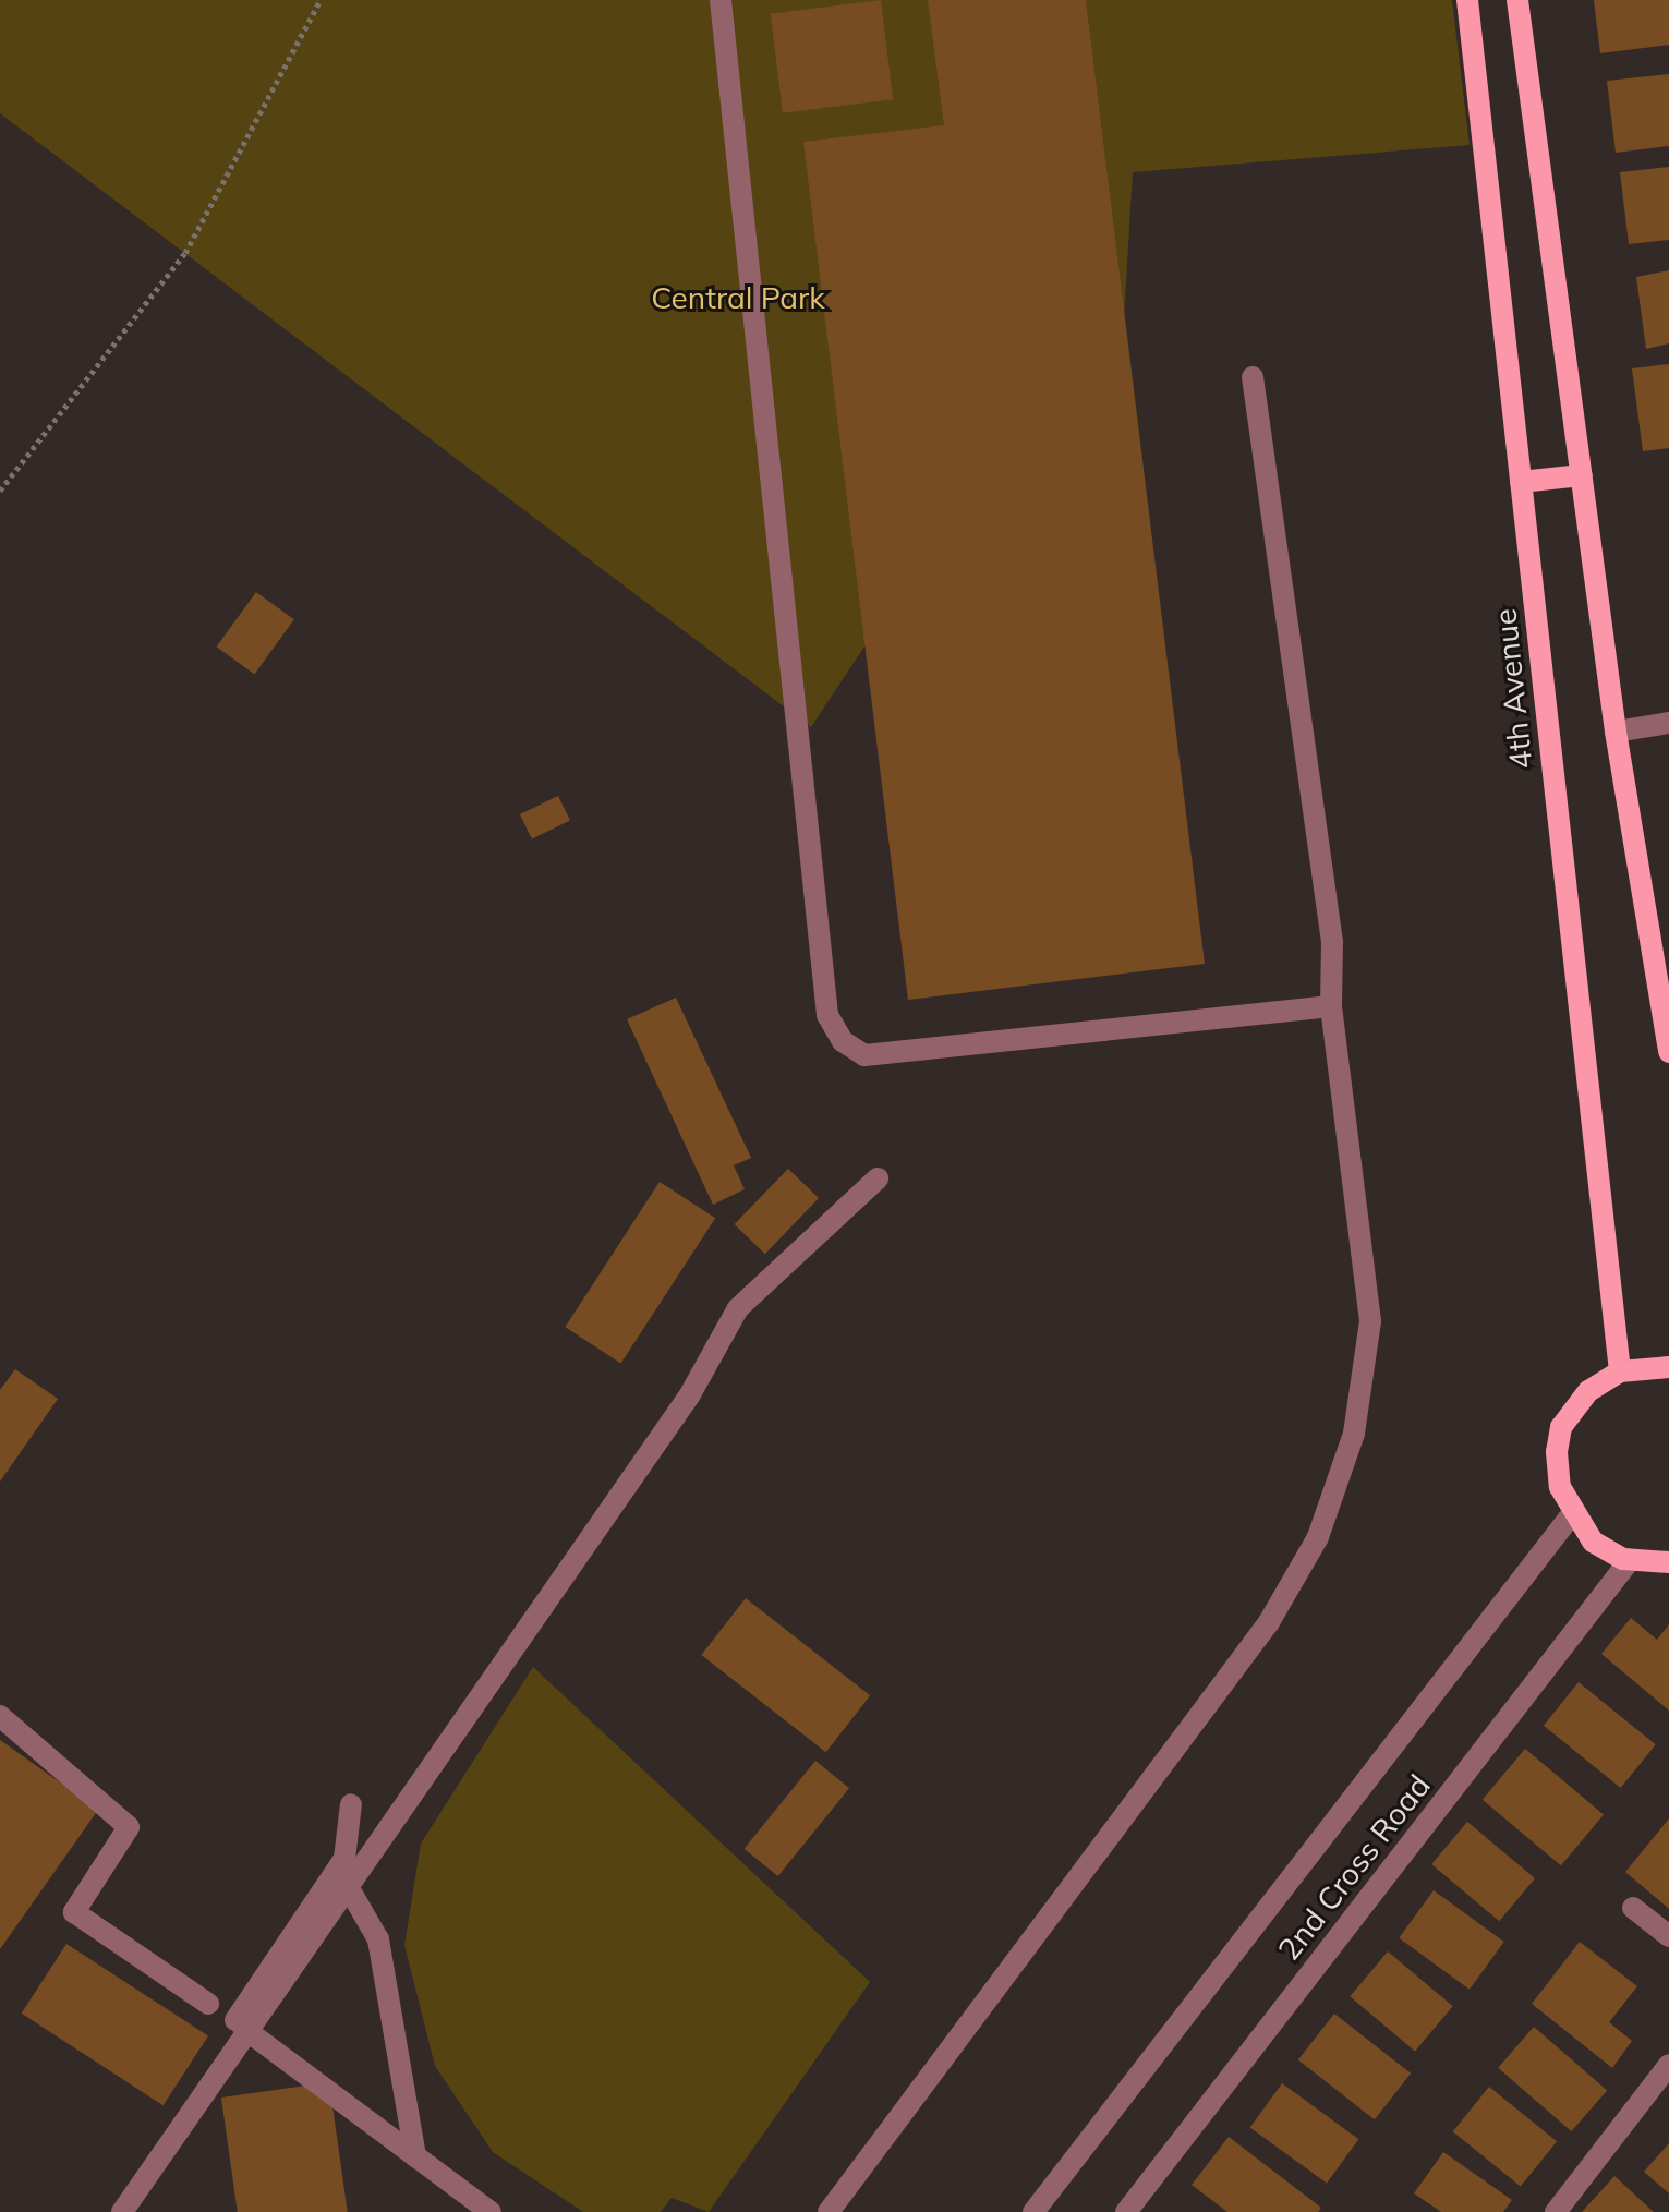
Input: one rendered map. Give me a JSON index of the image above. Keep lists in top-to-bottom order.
{
  "streets": {
    "main road": ["4th Avenue"],
    "street": ["2nd Cross Road"]
  },
  "parks": ["Central Park"]
}
